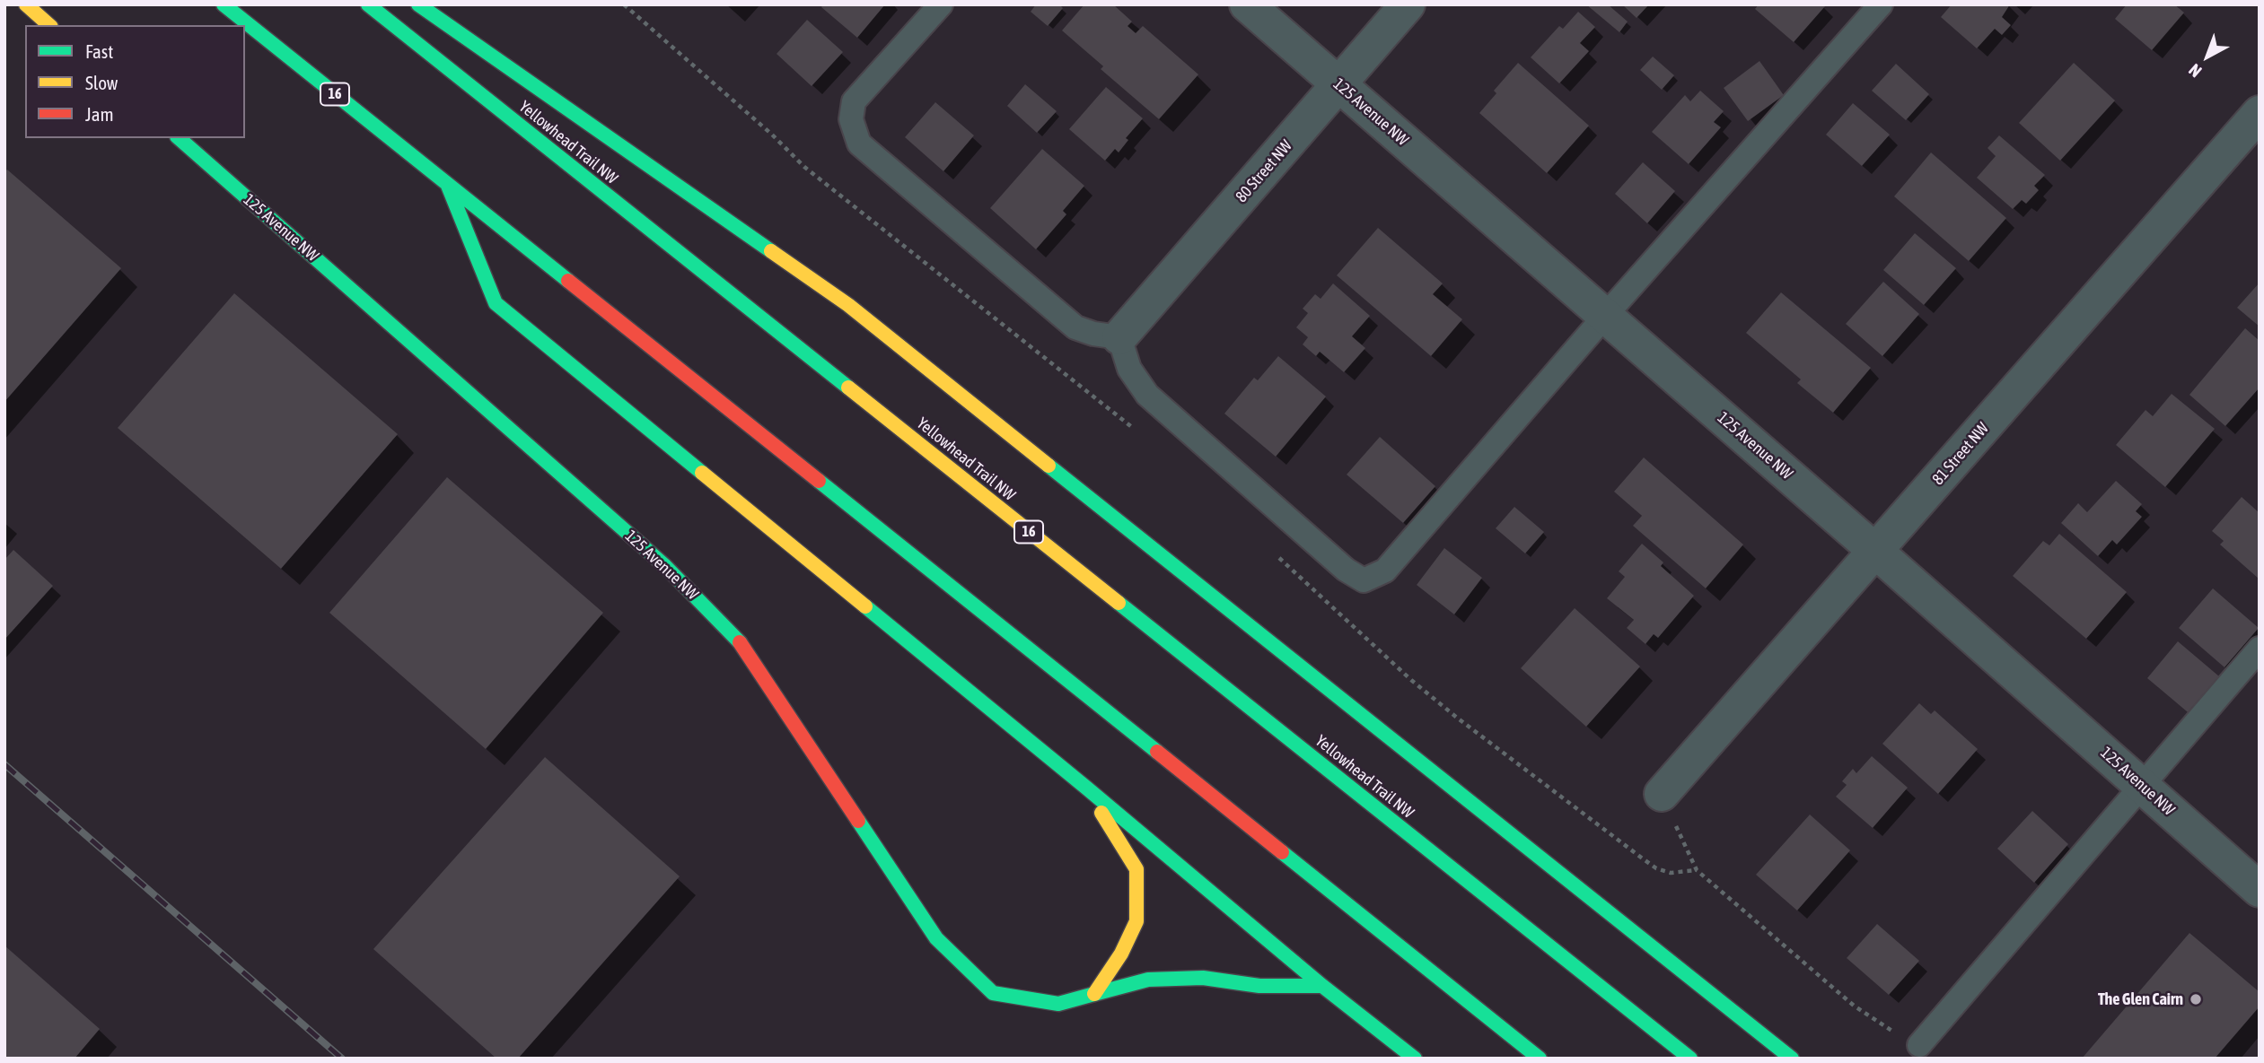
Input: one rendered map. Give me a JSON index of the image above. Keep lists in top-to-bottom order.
{
  "streets": {
    "main road": ["16", "125 Avenue NW", "Yellowhead Trail NW"],
    "street": ["80 Street NW", "81 Street NW"]
  },
  "crossings": [
    ["125 Avenue NW", "80 Street NW"],
    ["125 Avenue NW", "81 Street NW"]
  ],
  "places": ["The Glen Cairn"],
  "legend": ["Fast", "Slow", "Jam"],
  "north": "bottom left"
}
